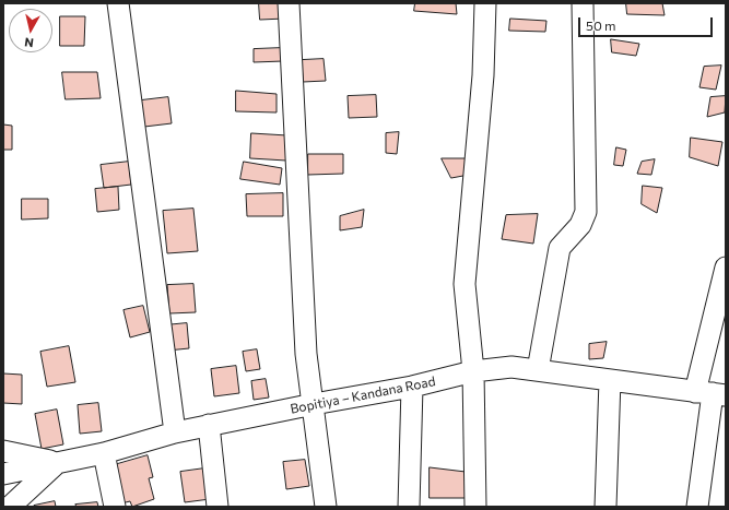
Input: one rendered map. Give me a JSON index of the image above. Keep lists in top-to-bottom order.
{
  "streets": {
    "street": ["Bopitiya – Kandana Road"]
  },
  "scale_bar": "50 m",
  "north": "bottom"
}
